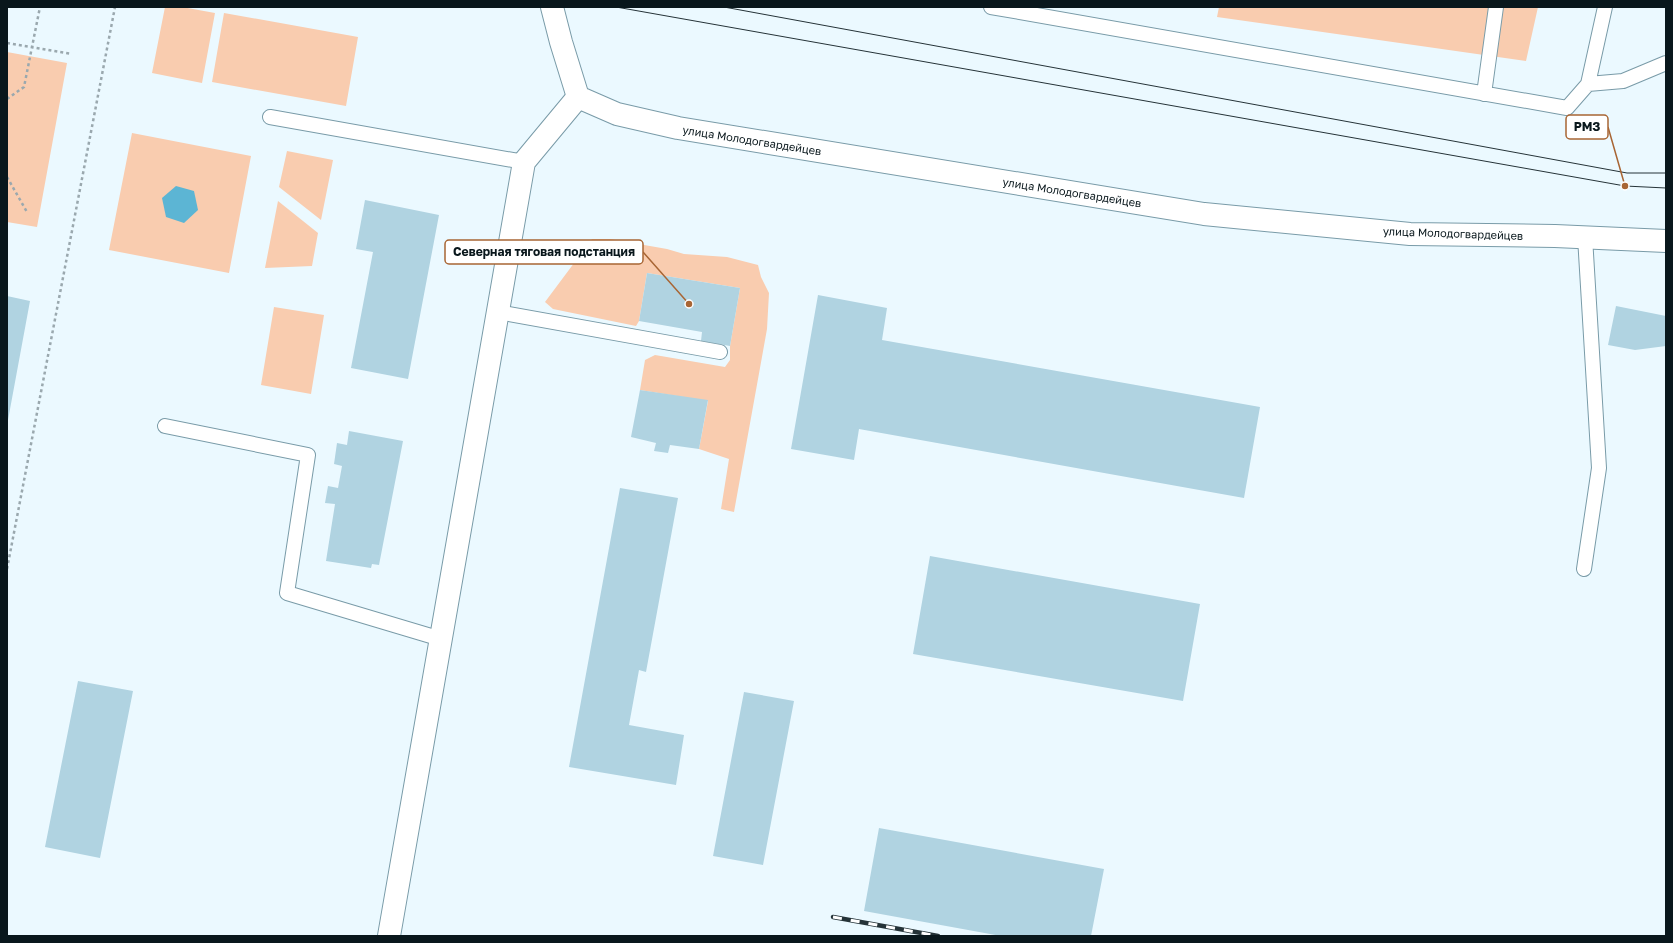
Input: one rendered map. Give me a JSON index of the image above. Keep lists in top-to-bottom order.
{
  "streets": {
    "street": ["улица Молодогвардейцев"]
  },
  "places": ["РМЗ", "Северная тяговая подстанция"]
}
